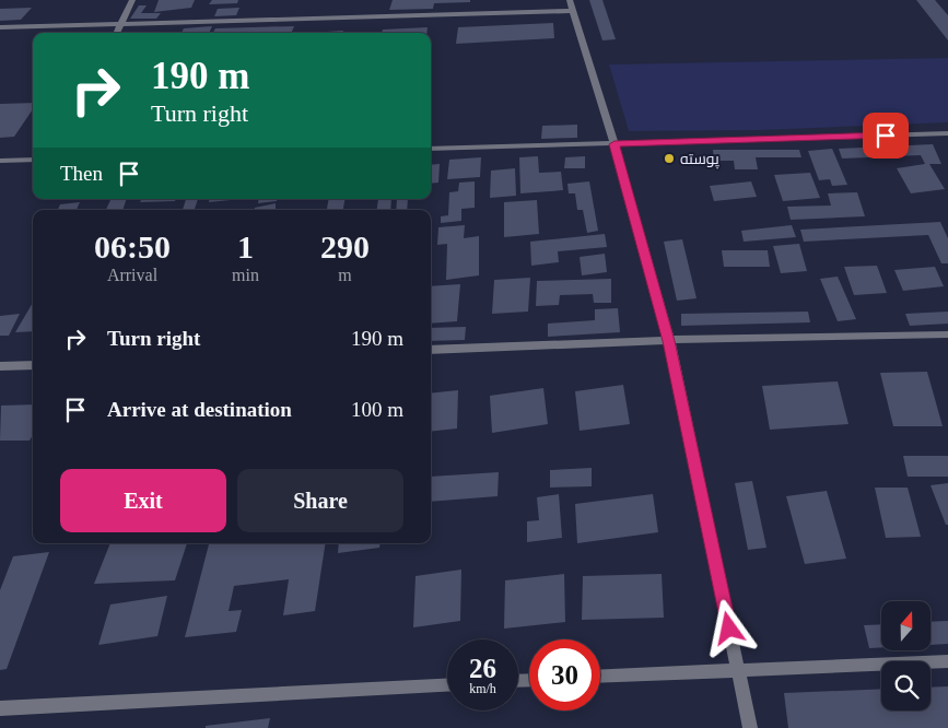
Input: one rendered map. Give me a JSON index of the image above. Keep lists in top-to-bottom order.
{
  "places": ["پوسته"],
  "north": "top",
  "page": {
    "turn": ["190 m", "Turn right"],
    "then": "Then",
    "eta": [
      "06:50",
      "Arrival",
      "1",
      "min",
      "290",
      "m"
    ],
    "list": [
      {
        "name": "Turn right",
        "value": "190 m"
      },
      {
        "name": "Arrive at destination",
        "value": "100 m"
      }
    ],
    "buttons": ["Exit", "Share"],
    "speed": "26 km/h",
    "limit": "30"
  }
}
